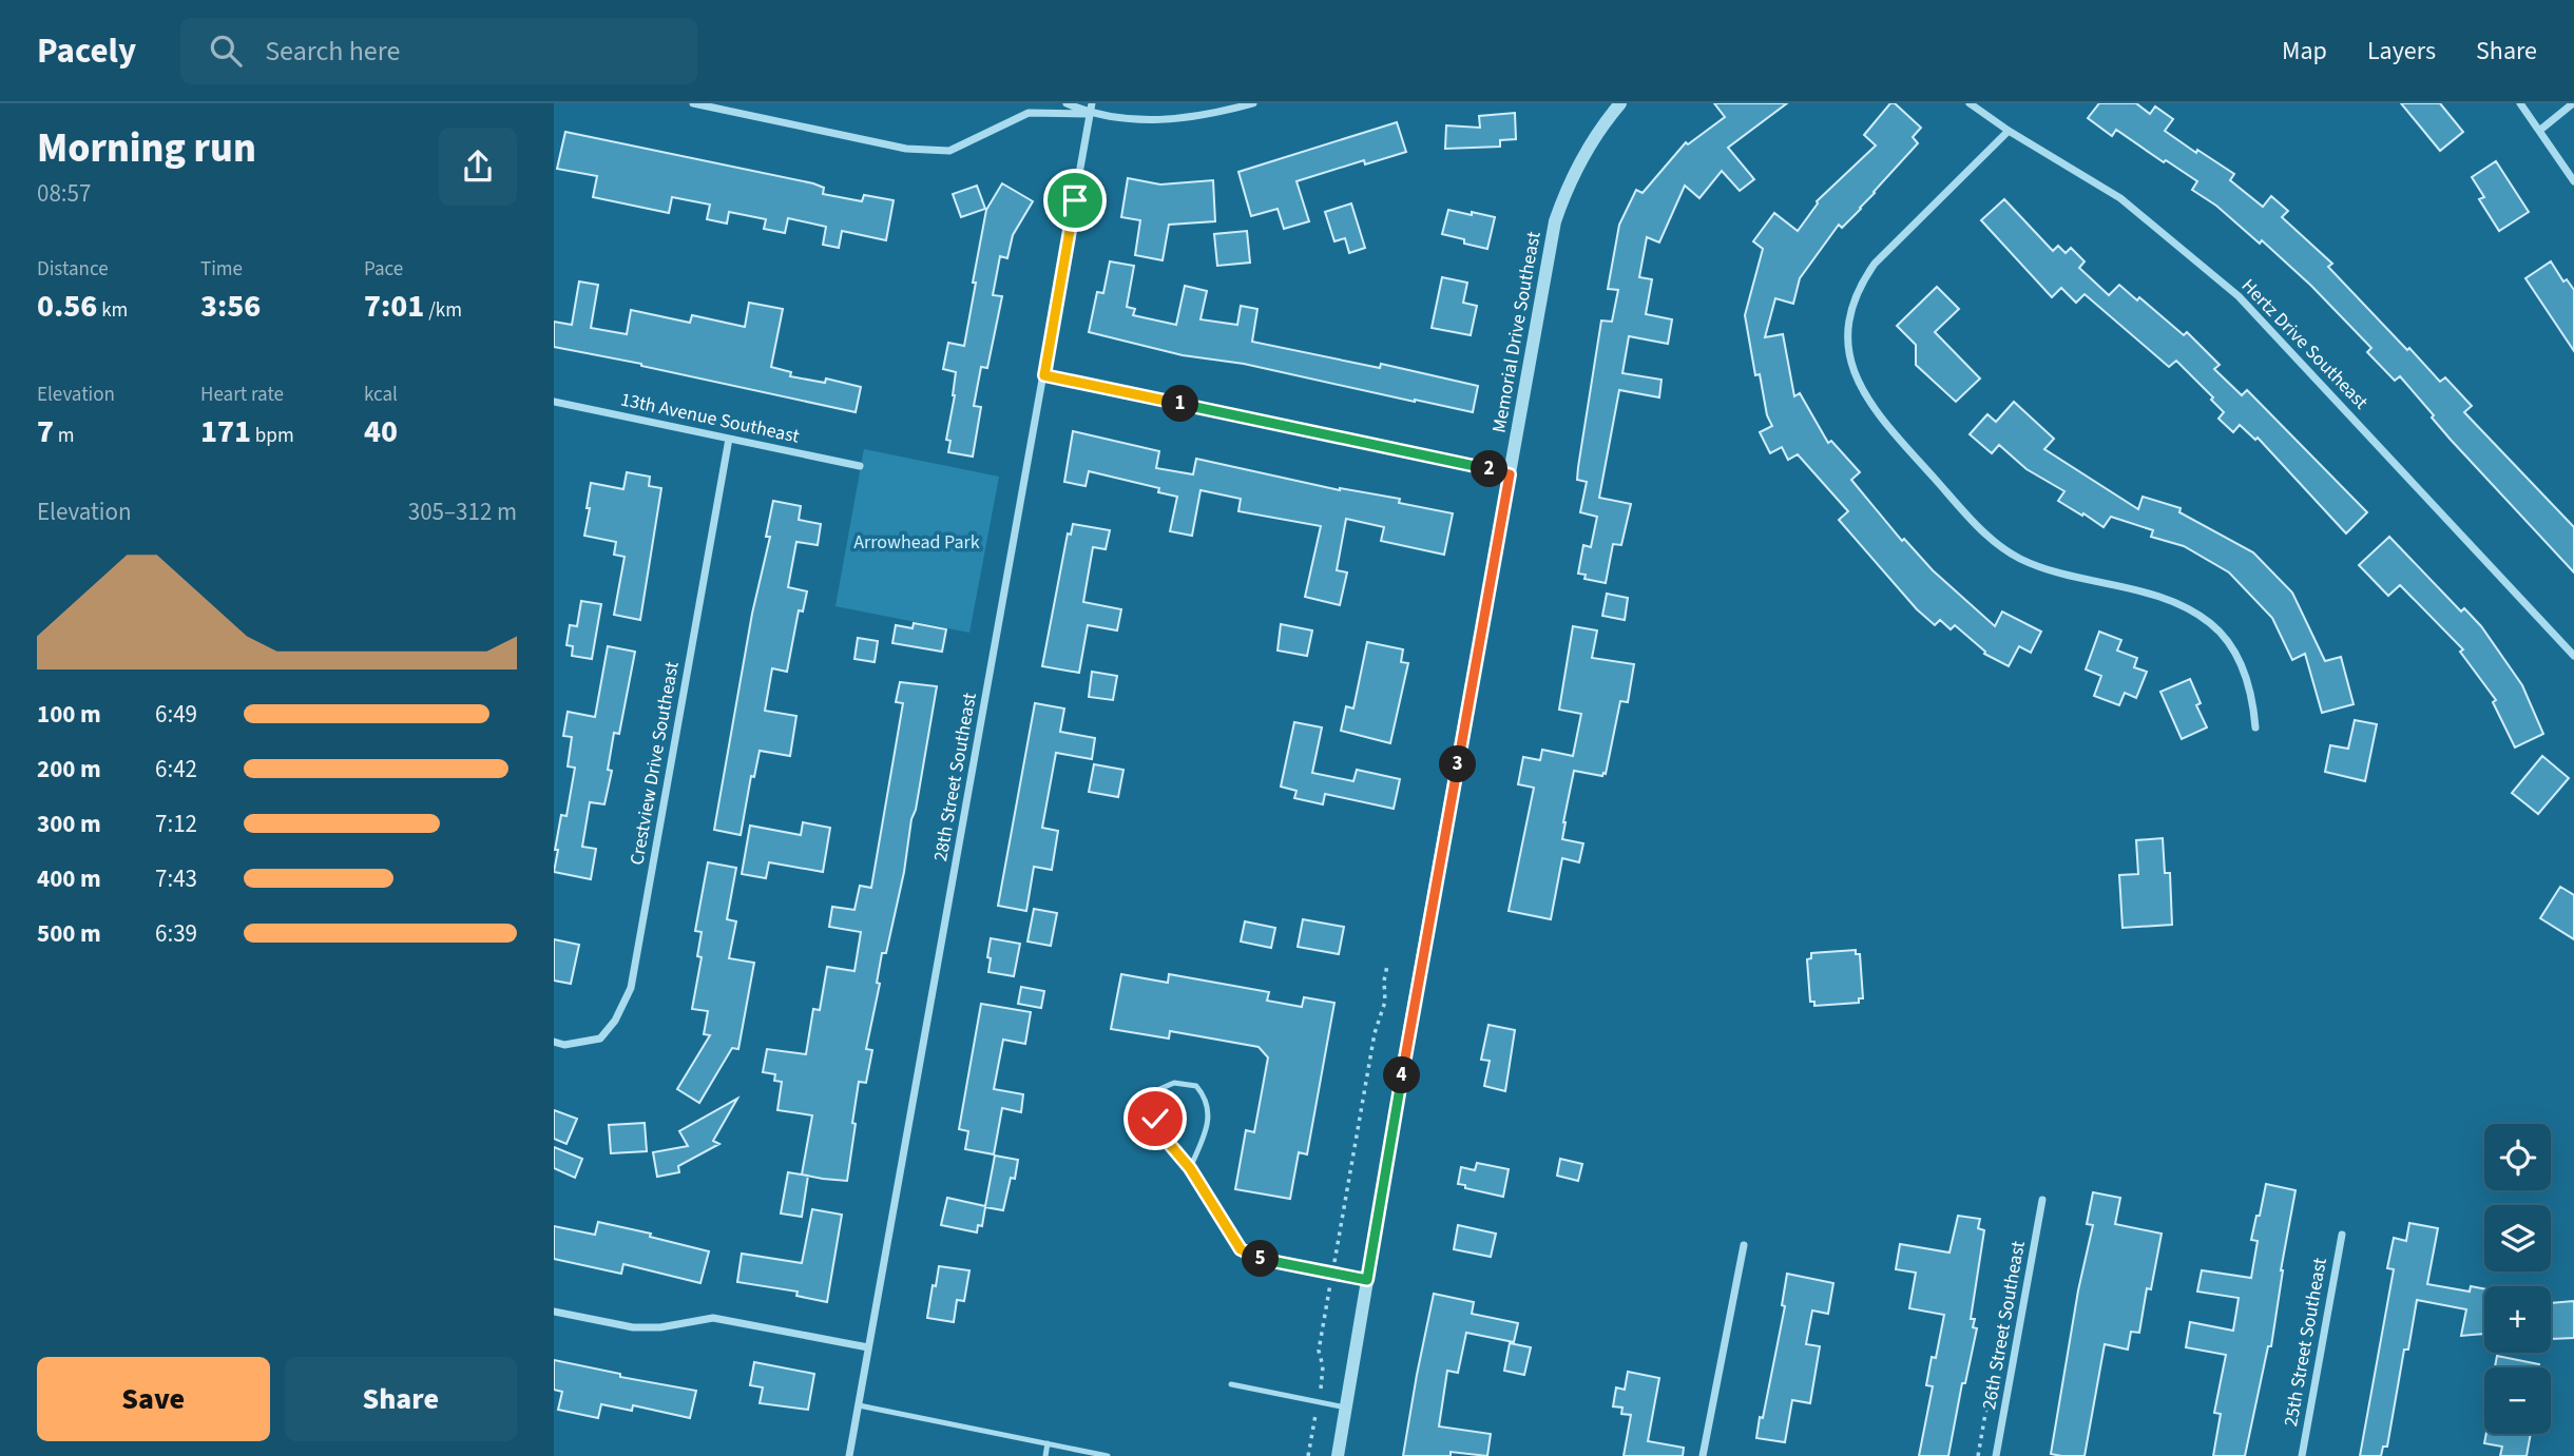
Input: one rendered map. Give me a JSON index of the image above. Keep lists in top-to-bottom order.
{
  "streets": {
    "street": [
      "Memorial Drive Southeast",
      "Hertz Drive Southeast",
      "13th Avenue Southeast",
      "Crestview Drive Southeast",
      "28th Street Southeast",
      "26th Street Southeast",
      "25th Street Southeast"
    ]
  },
  "crossings": [
    ["13th Avenue Southeast", "Crestview Drive Southeast"]
  ],
  "parks": ["Arrowhead Park"],
  "page": {
    "header": "Pacely",
    "search": "Search here",
    "nav": ["Map", "Layers", "Share"],
    "heading": ["Morning run", "08:57"],
    "stats": [
      ["Distance", "0.56 km"],
      ["Time", "3:56"],
      ["Pace", "7:01 /km"],
      ["Elevation", "7 m"],
      ["Heart rate", "171 bpm"],
      ["kcal", "40"]
    ],
    "pins": [
      "1",
      "2",
      "3",
      "4",
      "5"
    ],
    "chart": ["Elevation", "305–312 m"],
    "list": [
      {
        "name": "100 m",
        "note": "6:49"
      },
      {
        "name": "200 m",
        "note": "6:42"
      },
      {
        "name": "300 m",
        "note": "7:12"
      },
      {
        "name": "400 m",
        "note": "7:43"
      },
      {
        "name": "500 m",
        "note": "6:39"
      }
    ],
    "map_buttons": ["+", "−"],
    "buttons": ["Save", "Share"]
  }
}
